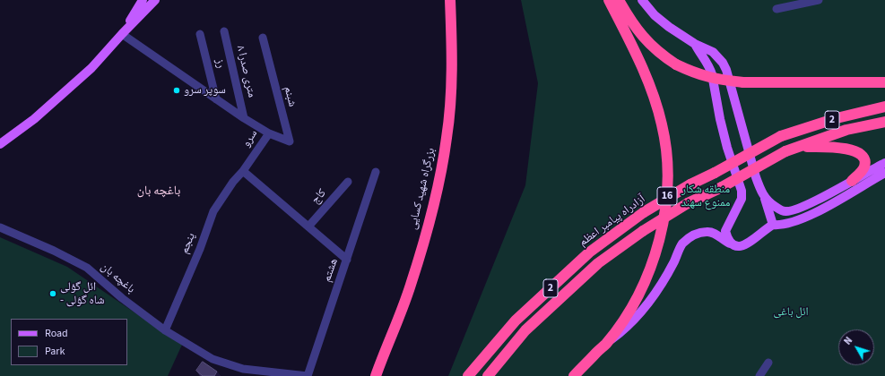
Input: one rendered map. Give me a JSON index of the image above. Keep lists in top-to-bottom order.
{
  "streets": {
    "highway": [
      "2",
      "بزرگراه شهید کسایی",
      "16",
      "آزادراه پیامبر اعظم"
    ],
    "street": [
      "رز",
      "۸ متری صدرا",
      "شبنم",
      "سرو",
      "کاج",
      "پنجم",
      "هشتم",
      "باغچه بان"
    ]
  },
  "crossings": [
    ["رز", "سرو"],
    ["۸ متری صدرا", "سرو"],
    ["شبنم", "سرو"],
    ["سرو", "پنجم"],
    ["پنجم", "باغچه بان"],
    ["هشتم", "باغچه بان"]
  ],
  "districts": ["باغچه بان"],
  "parks": ["منطقه شکار ممنوع سهند", "ائل باغی"],
  "places": ["سوپر سرو", "ائل گؤلی - شاه گؤلی"],
  "legend": ["Road", "Park"],
  "north": "top left"
}
